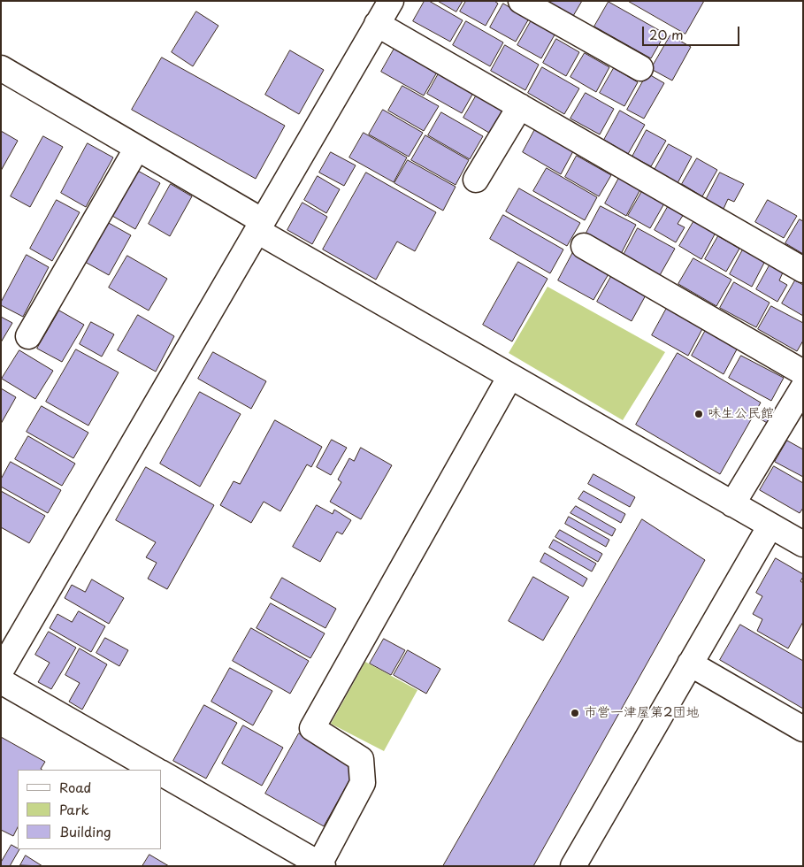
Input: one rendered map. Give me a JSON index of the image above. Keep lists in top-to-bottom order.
{
  "places": ["味生公民館", "市営一津屋第2団地"],
  "legend": ["Road", "Park", "Building"],
  "scale_bar": "20 m"
}
